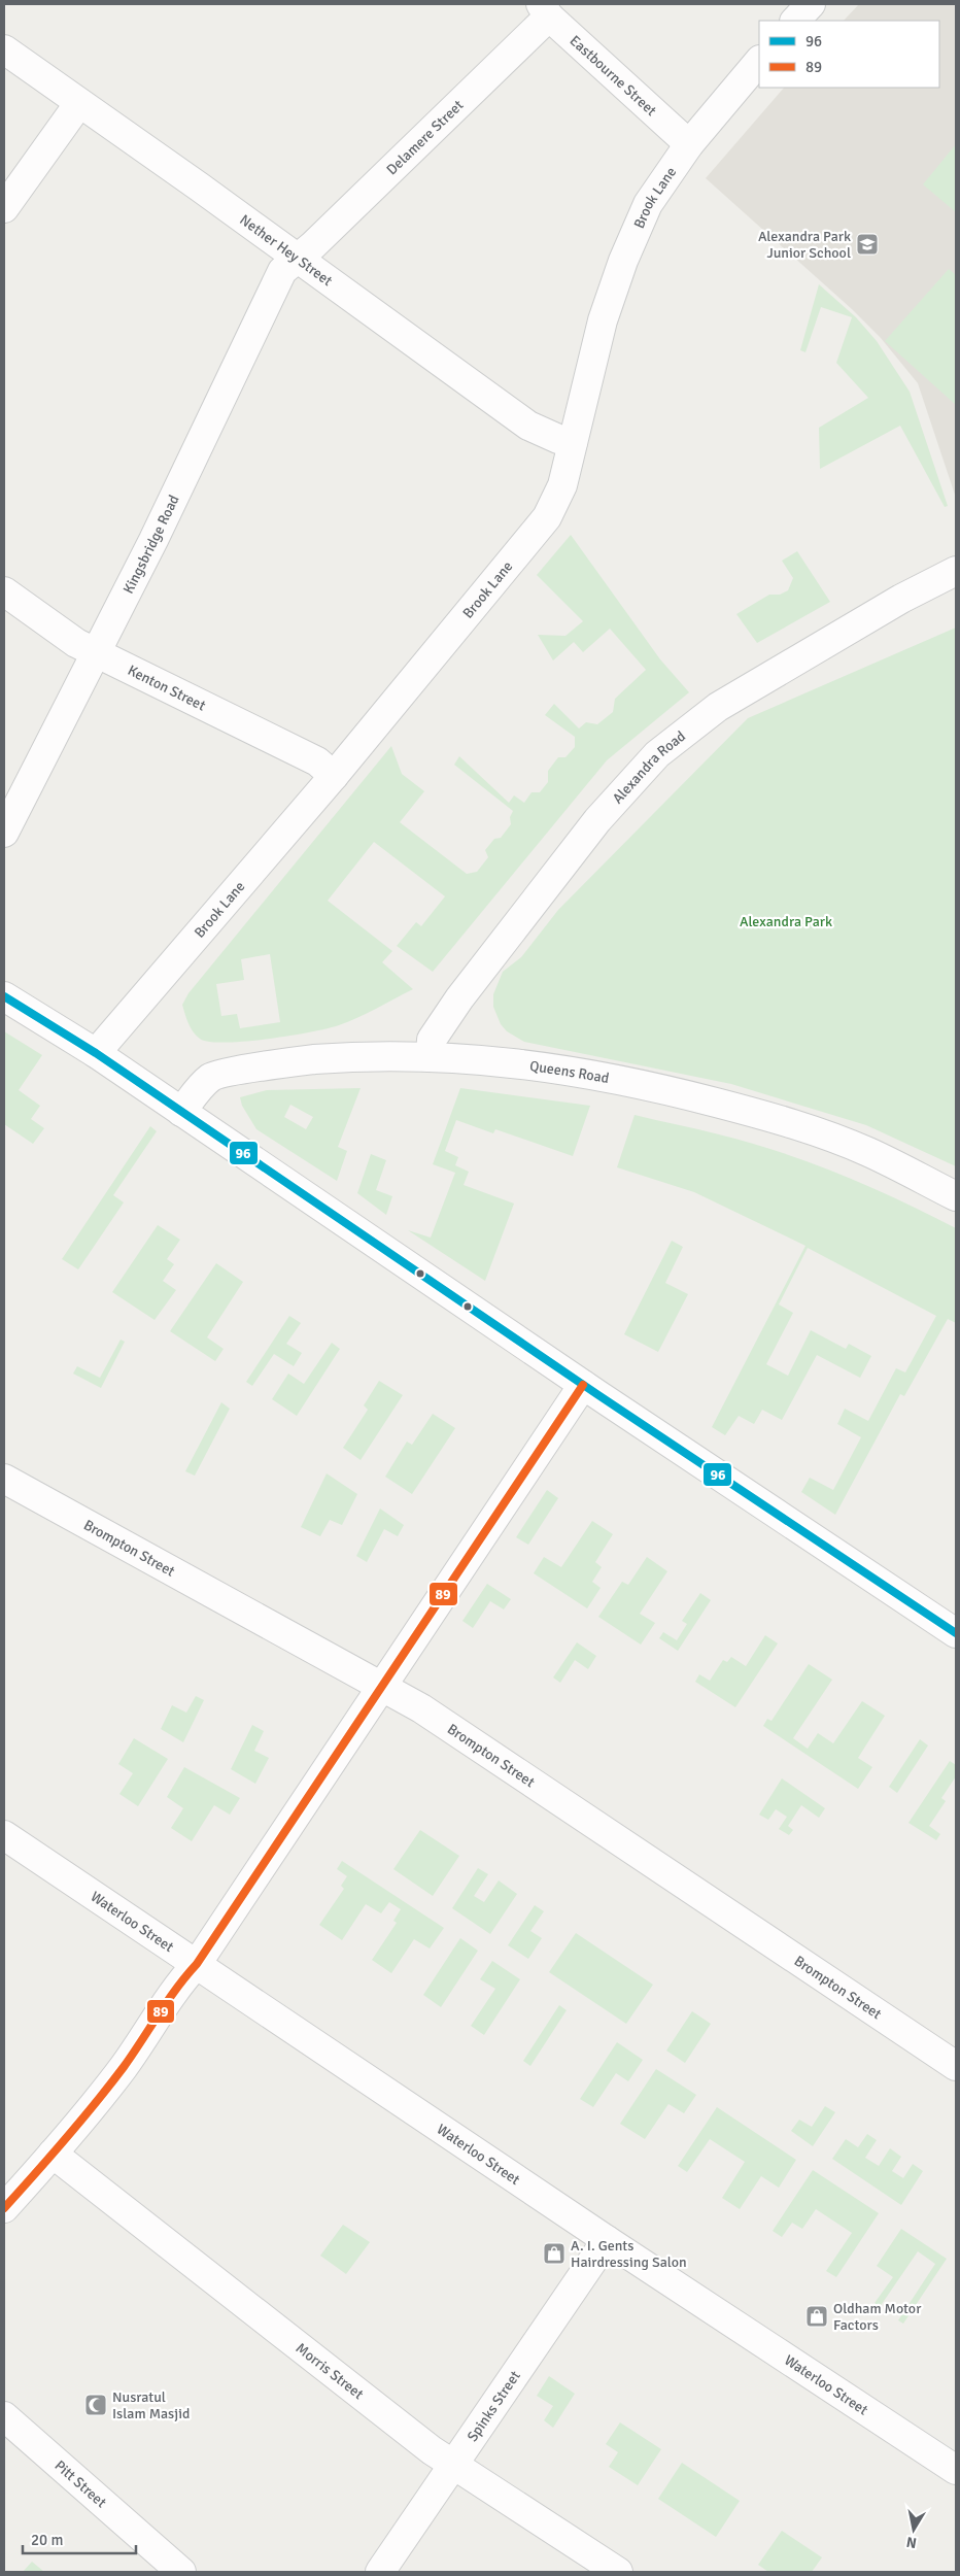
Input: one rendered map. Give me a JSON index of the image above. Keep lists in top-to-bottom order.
{
  "streets": {
    "street": [
      "Eastbourne Street",
      "Delamere Street",
      "Brook Lane",
      "Nether Hey Street",
      "Kingsbridge Road",
      "Kenton Street",
      "Alexandra Road",
      "Queens Road",
      "Brompton Street",
      "Waterloo Street",
      "Morris Street",
      "Spinks Street",
      "Pitt Street"
    ]
  },
  "crossings": [
    ["Eastbourne Street", "Delamere Street"],
    ["Eastbourne Street", "Brook Lane"],
    ["Delamere Street", "Nether Hey Street"],
    ["Delamere Street", "Kingsbridge Road"],
    ["Brook Lane", "Nether Hey Street"],
    ["Brook Lane", "Kenton Street"],
    ["Nether Hey Street", "Kingsbridge Road"],
    ["Kingsbridge Road", "Kenton Street"],
    ["Alexandra Road", "Queens Road"],
    ["Waterloo Street", "Spinks Street"],
    ["Morris Street", "Spinks Street"]
  ],
  "parks": ["Alexandra Park"],
  "places": {
    "school or university": ["Alexandra Park Junior School"],
    "shop": ["A. I. Gents Hairdressing Salon", "Oldham Motor Factors"],
    "mosque": ["Nusratul Islam Masjid"]
  },
  "lines": ["transit line 96", "transit line 89"],
  "legend": ["96", "89"],
  "scale_bar": "20 m",
  "north": "bottom"
}
